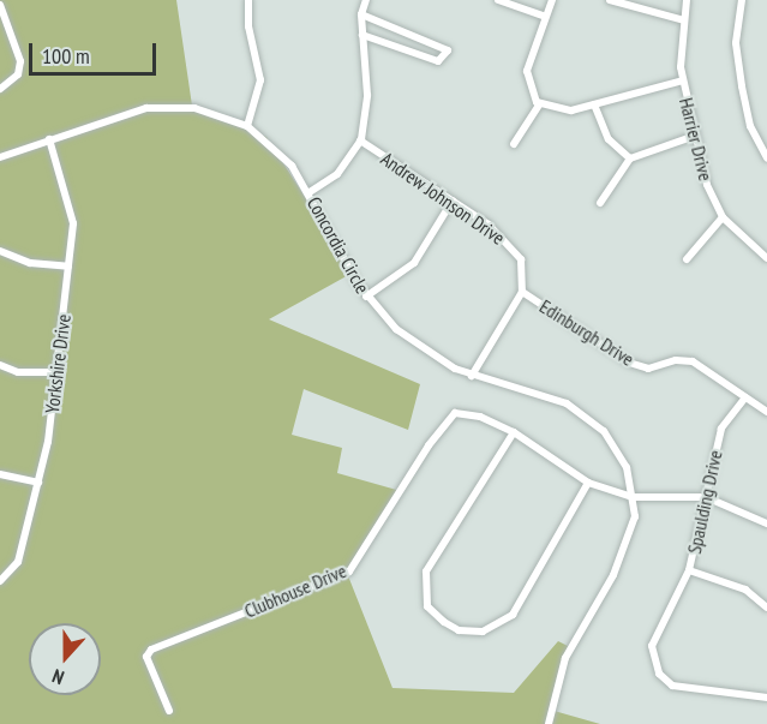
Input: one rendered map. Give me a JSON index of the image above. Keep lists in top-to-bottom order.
{
  "streets": {
    "street": [
      "Harrier Drive",
      "Andrew Johnson Drive",
      "Concordia Circle",
      "Edinburgh Drive",
      "Yorkshire Drive",
      "Spaulding Drive",
      "Clubhouse Drive"
    ]
  },
  "crossings": [
    ["Andrew Johnson Drive", "Edinburgh Drive"],
    ["Concordia Circle", "Yorkshire Drive"],
    ["Edinburgh Drive", "Spaulding Drive"]
  ],
  "scale_bar": "100 m",
  "north": "bottom"
}
